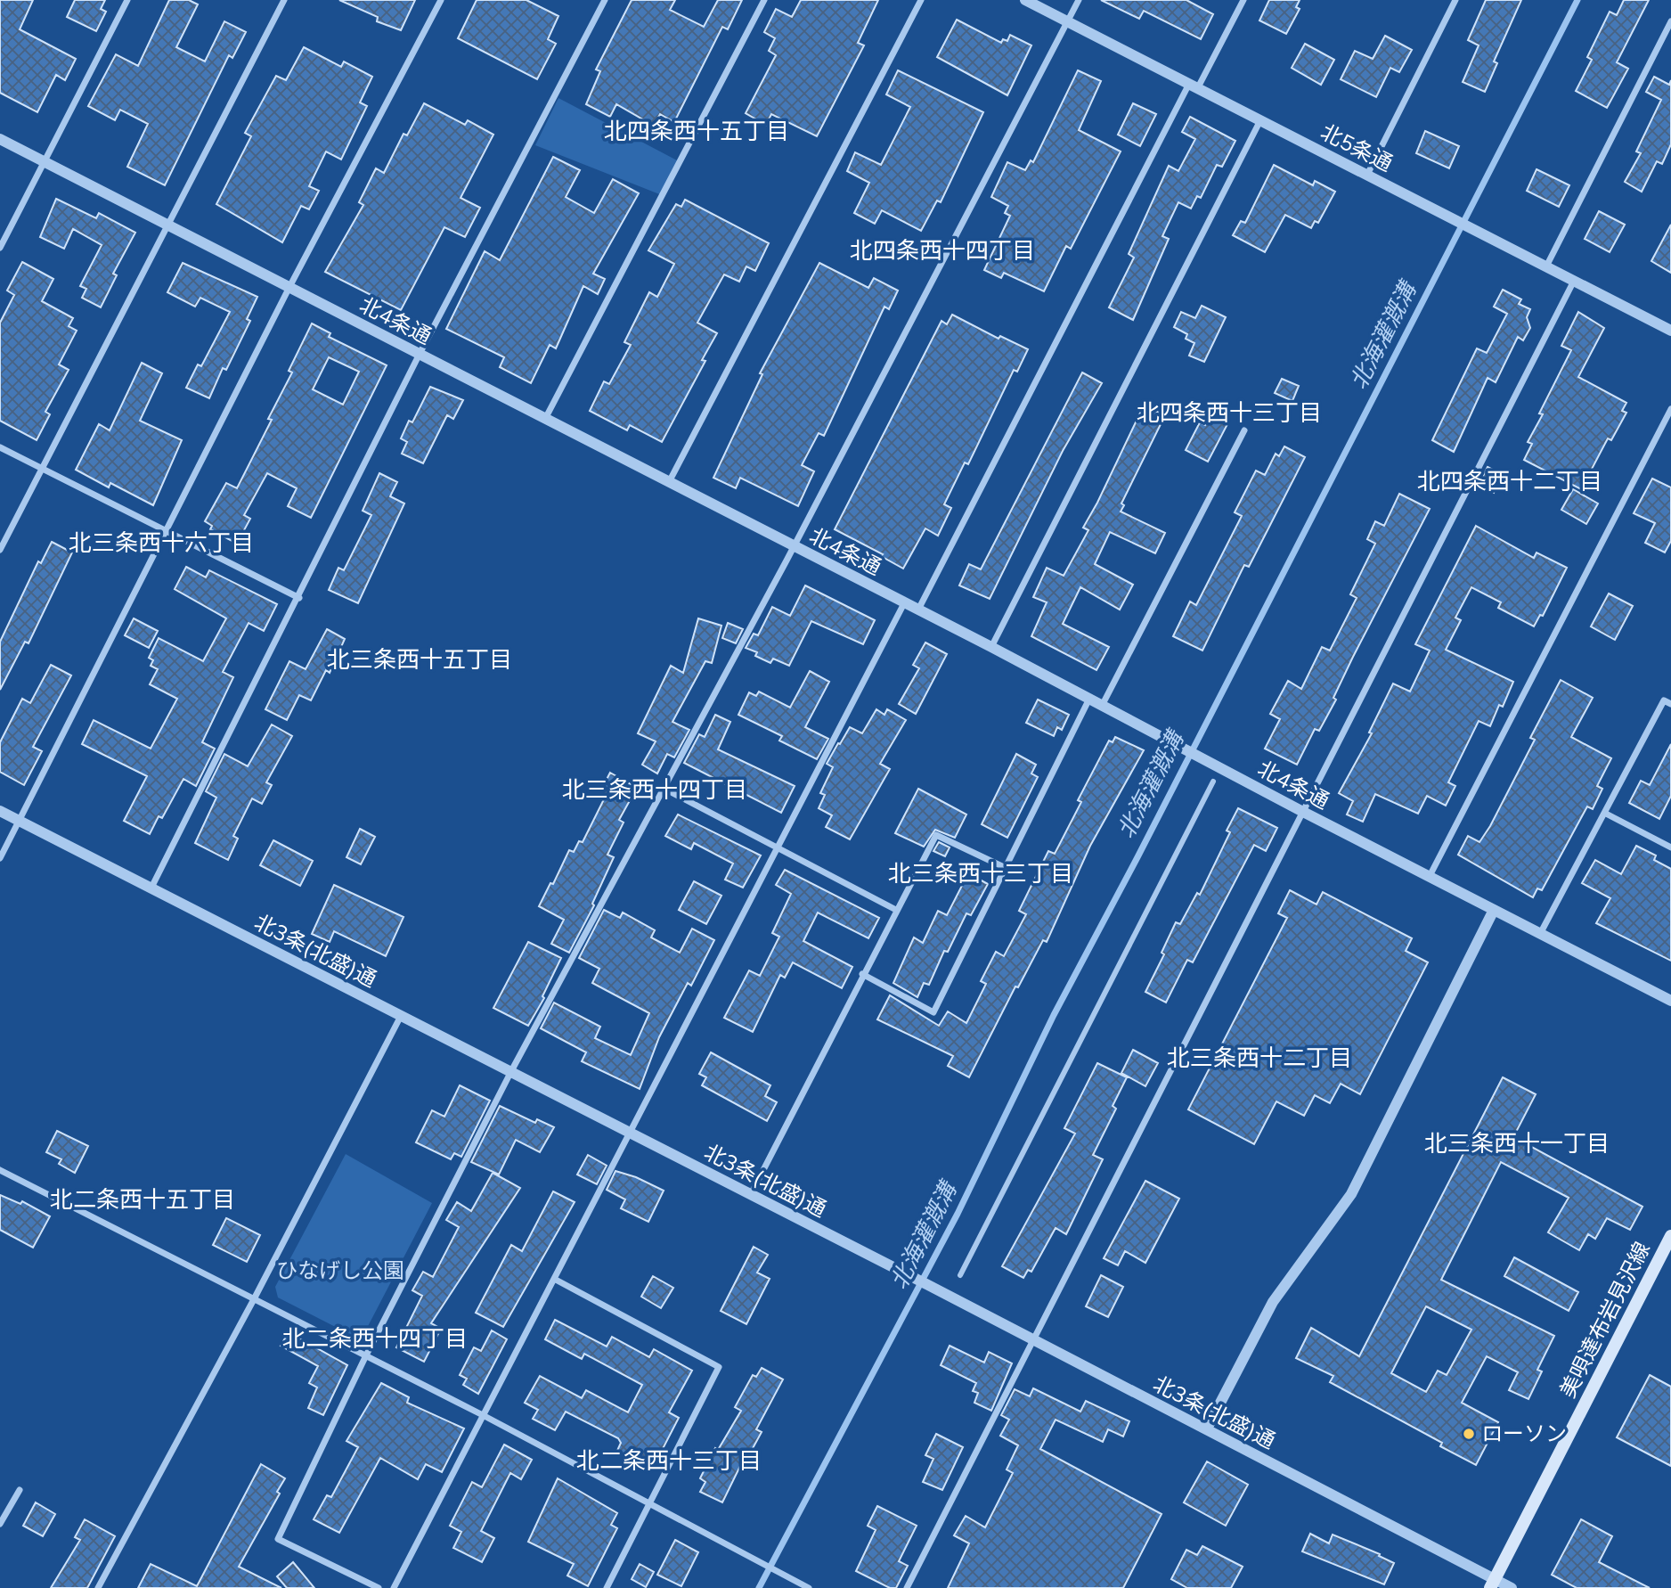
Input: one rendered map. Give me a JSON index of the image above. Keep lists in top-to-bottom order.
{
  "streets": {
    "main road": ["美唄達布岩見沢線"],
    "street": ["北5条通", "北4条通", "北3条(北盛)通"]
  },
  "crossings": [
    ["北3条(北盛)通", "美唄達布岩見沢線"]
  ],
  "districts": [
    "北四条西十五丁目",
    "北四条西十四丁目",
    "北四条西十三丁目",
    "北四条西十二丁目",
    "北三条西十六丁目",
    "北三条西十五丁目",
    "北三条西十四丁目",
    "北三条西十三丁目",
    "北三条西十二丁目",
    "北三条西十一丁目",
    "北二条西十五丁目",
    "北二条西十四丁目",
    "北二条西十三丁目"
  ],
  "water": ["北海灌漑溝"],
  "parks": ["ひなげし公園"],
  "places": ["ローソン"]
}
